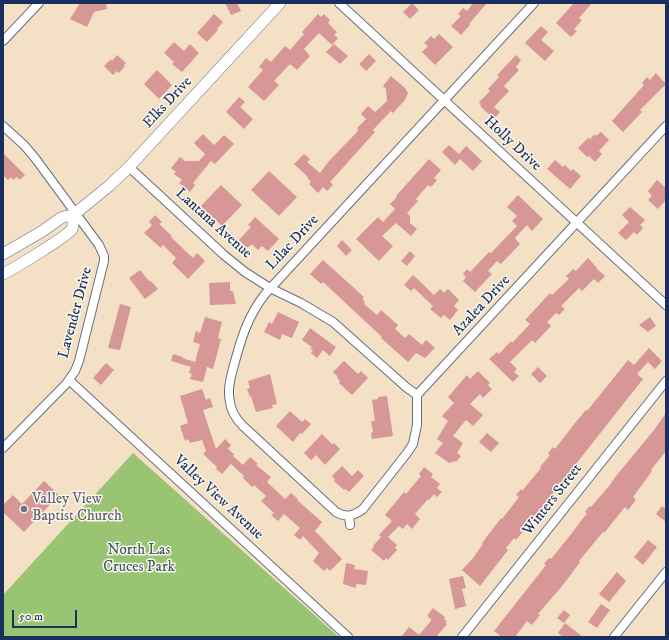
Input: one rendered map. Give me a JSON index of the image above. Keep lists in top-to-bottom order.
{
  "streets": {
    "main road": ["Elks Drive"],
    "street": [
      "Holly Drive",
      "Lantana Avenue",
      "Lilac Drive",
      "Azalea Drive",
      "Lavender Drive",
      "Valley View Avenue",
      "Winters Street"
    ]
  },
  "crossings": [
    ["Elks Drive", "Lantana Avenue"],
    ["Elks Drive", "Lavender Drive"],
    ["Holly Drive", "Lilac Drive"],
    ["Holly Drive", "Azalea Drive"],
    ["Lantana Avenue", "Lilac Drive"],
    ["Lantana Avenue", "Azalea Drive"],
    ["Lavender Drive", "Valley View Avenue"]
  ],
  "parks": ["North Las Cruces Park"],
  "places": ["Valley View Baptist Church"],
  "scale_bar": "50 m"
}
